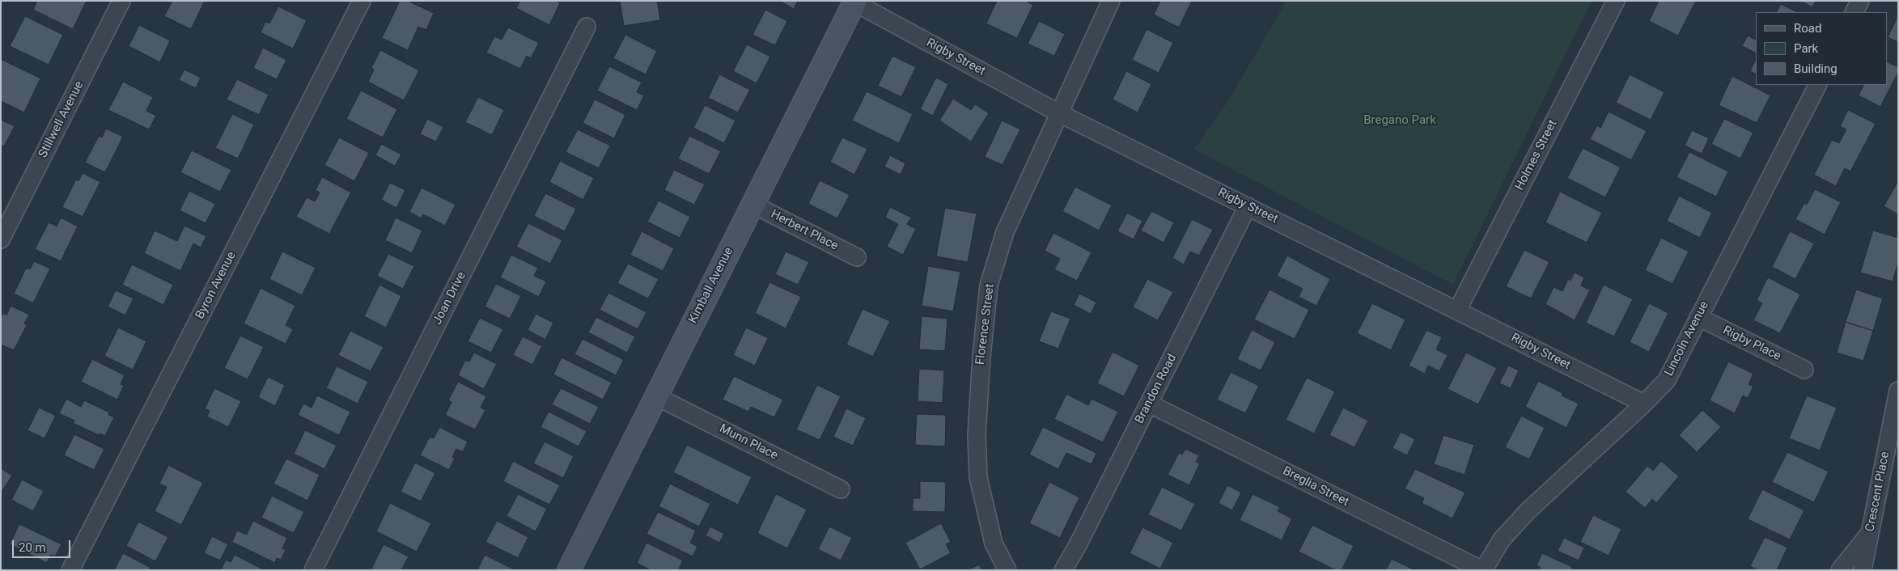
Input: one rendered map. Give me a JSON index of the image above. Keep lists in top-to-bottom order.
{
  "streets": {
    "street": [
      "Rigby Street",
      "Stillwell Avenue",
      "Holmes Street",
      "Herbert Place",
      "Byron Avenue",
      "Kimball Avenue",
      "Joan Drive",
      "Florence Street",
      "Lincoln Avenue",
      "Rigby Place",
      "Brandon Road",
      "Munn Place",
      "Breglia Street",
      "Crescent Place"
    ]
  },
  "crossings": [
    ["Rigby Street", "Holmes Street"],
    ["Rigby Street", "Kimball Avenue"],
    ["Rigby Street", "Florence Street"],
    ["Rigby Street", "Lincoln Avenue"],
    ["Rigby Street", "Brandon Road"],
    ["Herbert Place", "Kimball Avenue"],
    ["Kimball Avenue", "Munn Place"],
    ["Lincoln Avenue", "Rigby Place"],
    ["Lincoln Avenue", "Breglia Street"],
    ["Brandon Road", "Breglia Street"]
  ],
  "parks": ["Bregano Park"],
  "legend": ["Road", "Park", "Building"],
  "scale_bar": "20 m"
}
